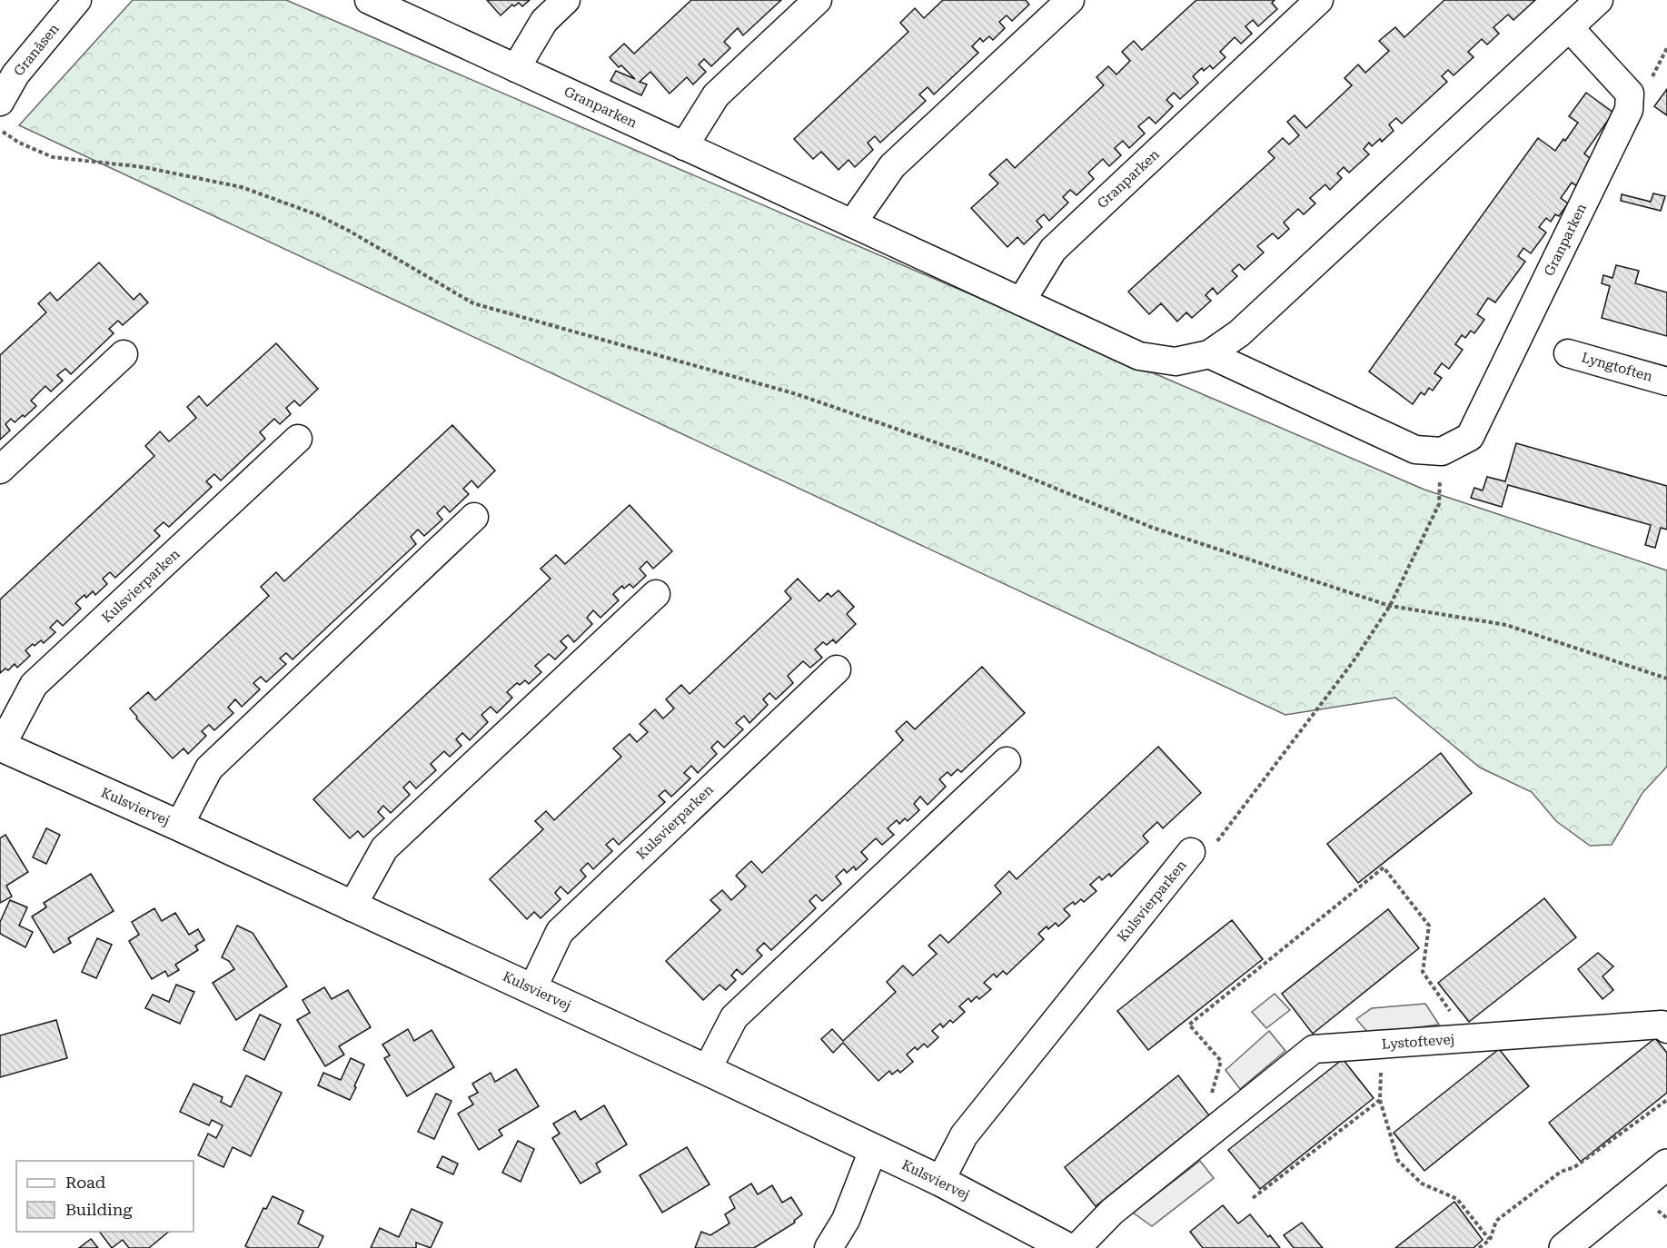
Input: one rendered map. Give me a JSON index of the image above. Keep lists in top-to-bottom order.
{
  "streets": {
    "street": [
      "Granåsen",
      "Granparken",
      "Lyngtoften",
      "Kulsvierparken",
      "Kulsviervej",
      "Lystoftevej"
    ]
  },
  "crossings": [
    ["Kulsvierparken", "Kulsviervej"]
  ],
  "legend": ["Road", "Building"]
}
